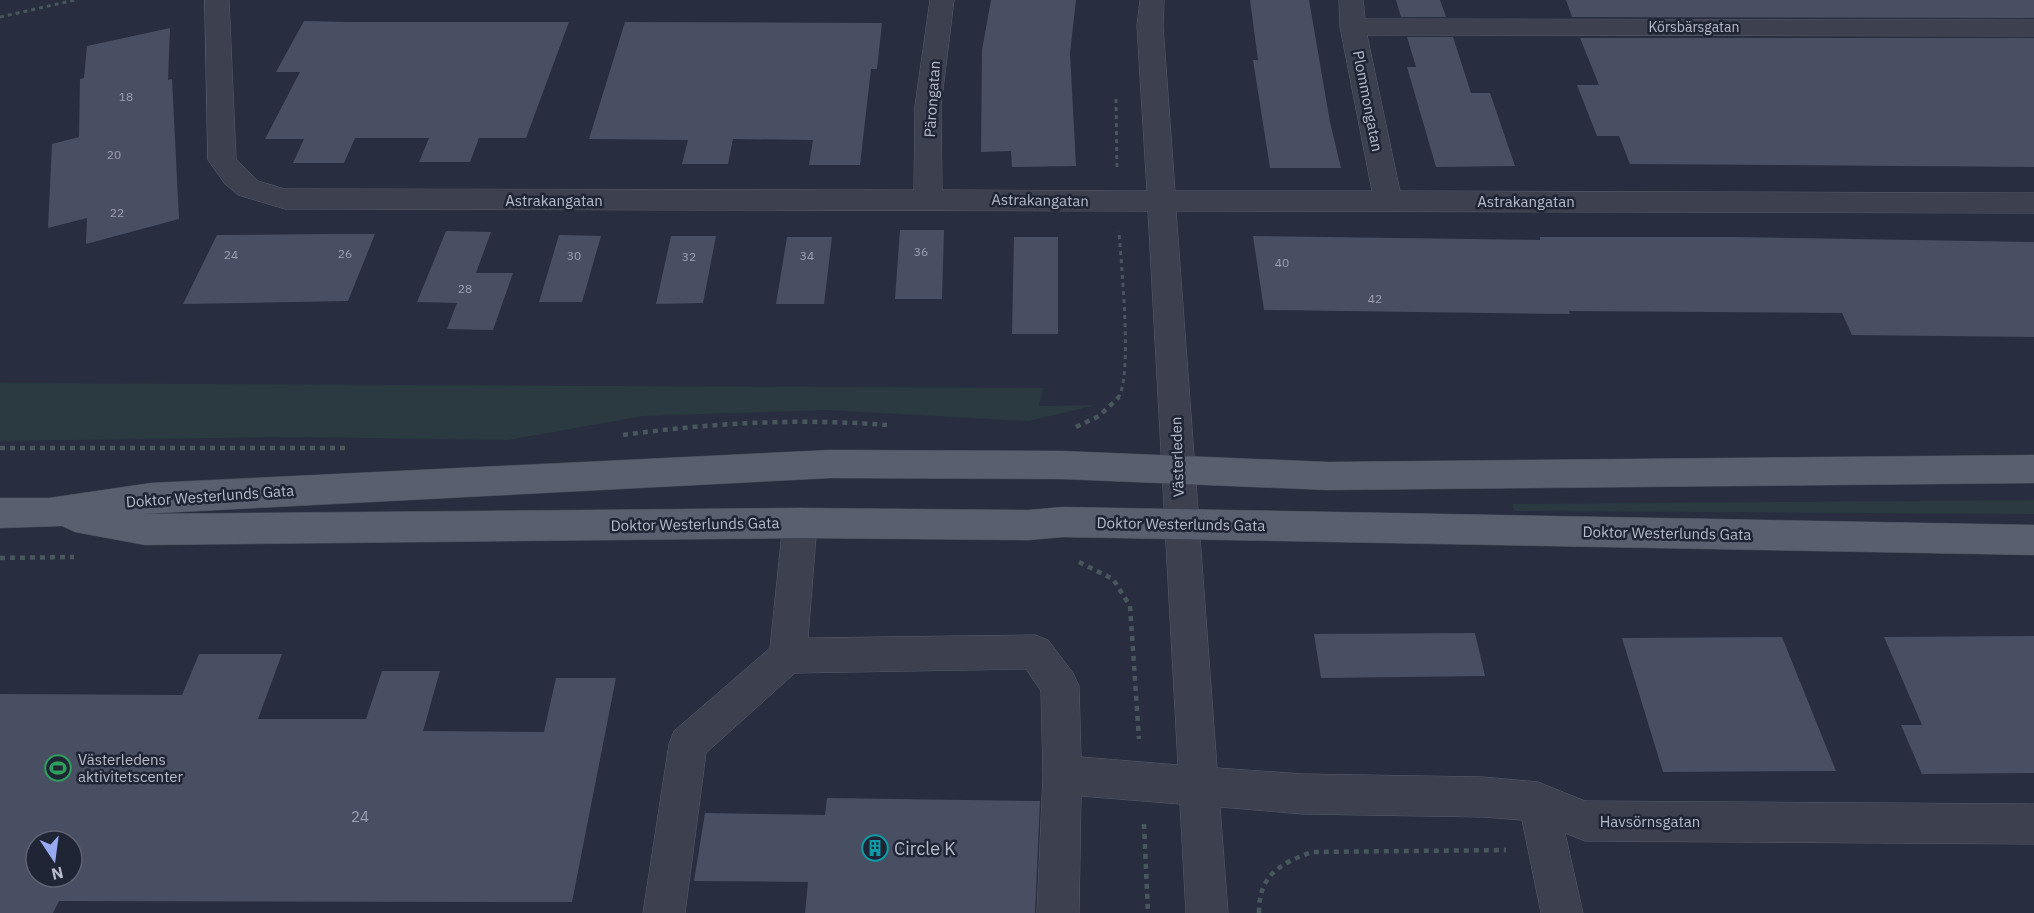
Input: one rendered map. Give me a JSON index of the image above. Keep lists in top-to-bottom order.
{
  "streets": {
    "main road": ["Doktor Westerlunds Gata"],
    "street": [
      "Körsbärsgatan",
      "Pärongatan",
      "Plommongatan",
      "Astrakangatan",
      "Västerleden",
      "Havsörnsgatan"
    ]
  },
  "crossings": [
    ["Körsbärsgatan", "Plommongatan"],
    ["Pärongatan", "Astrakangatan"],
    ["Plommongatan", "Astrakangatan"],
    ["Astrakangatan", "Västerleden"],
    ["Västerleden", "Doktor Westerlunds Gata"],
    ["Västerleden", "Havsörnsgatan"]
  ],
  "places": {
    "sports": ["Västerledens aktivitetscenter"],
    "building": ["Circle K"]
  },
  "house_numbers": [
    "18",
    "20",
    "22",
    "36",
    "26",
    "24",
    "30",
    "34",
    "32",
    "40",
    "28",
    "42",
    "24"
  ],
  "north": "bottom"
}
